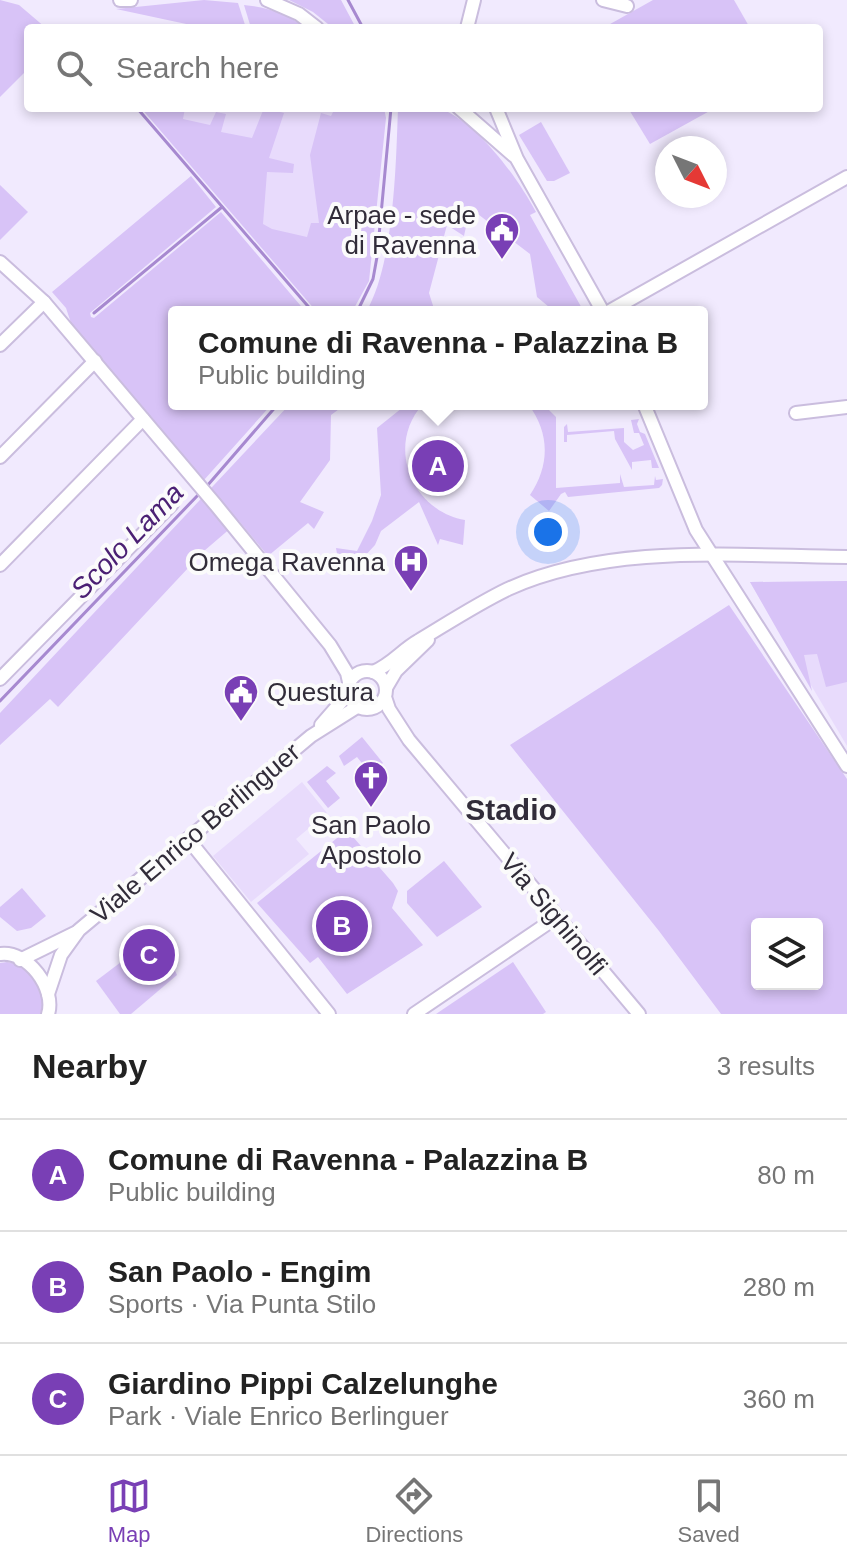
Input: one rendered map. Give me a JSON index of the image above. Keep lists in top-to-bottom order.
{
  "streets": {
    "street": ["Viale Enrico Berlinguer", "Via Sighinolfi"]
  },
  "crossings": [
    ["Viale Enrico Berlinguer", "Via Sighinolfi"]
  ],
  "districts": ["Stadio"],
  "water": ["Scolo Lama"],
  "places": {
    "public building": ["Arpae - sede di Ravenna", "Questura"],
    "hospital": ["Omega Ravenna"],
    "church": ["San Paolo Apostolo"]
  },
  "north": "bottom right",
  "page": {
    "search": "Search here",
    "popup": ["Comune di Ravenna - Palazzina B", "Public building"],
    "pins": ["A", "B", "C"],
    "heading": ["Nearby", "3 results"],
    "list": [
      {
        "mark": "A",
        "name": "Comune di Ravenna - Palazzina B",
        "note": "Public building",
        "value": "80 m"
      },
      {
        "mark": "B",
        "name": "San Paolo - Engim",
        "note": "Sports · Via Punta Stilo",
        "value": "280 m"
      },
      {
        "mark": "C",
        "name": "Giardino Pippi Calzelunghe",
        "note": "Park · Viale Enrico Berlinguer",
        "value": "360 m"
      }
    ],
    "nav": ["Map", "Directions", "Saved"]
  }
}
